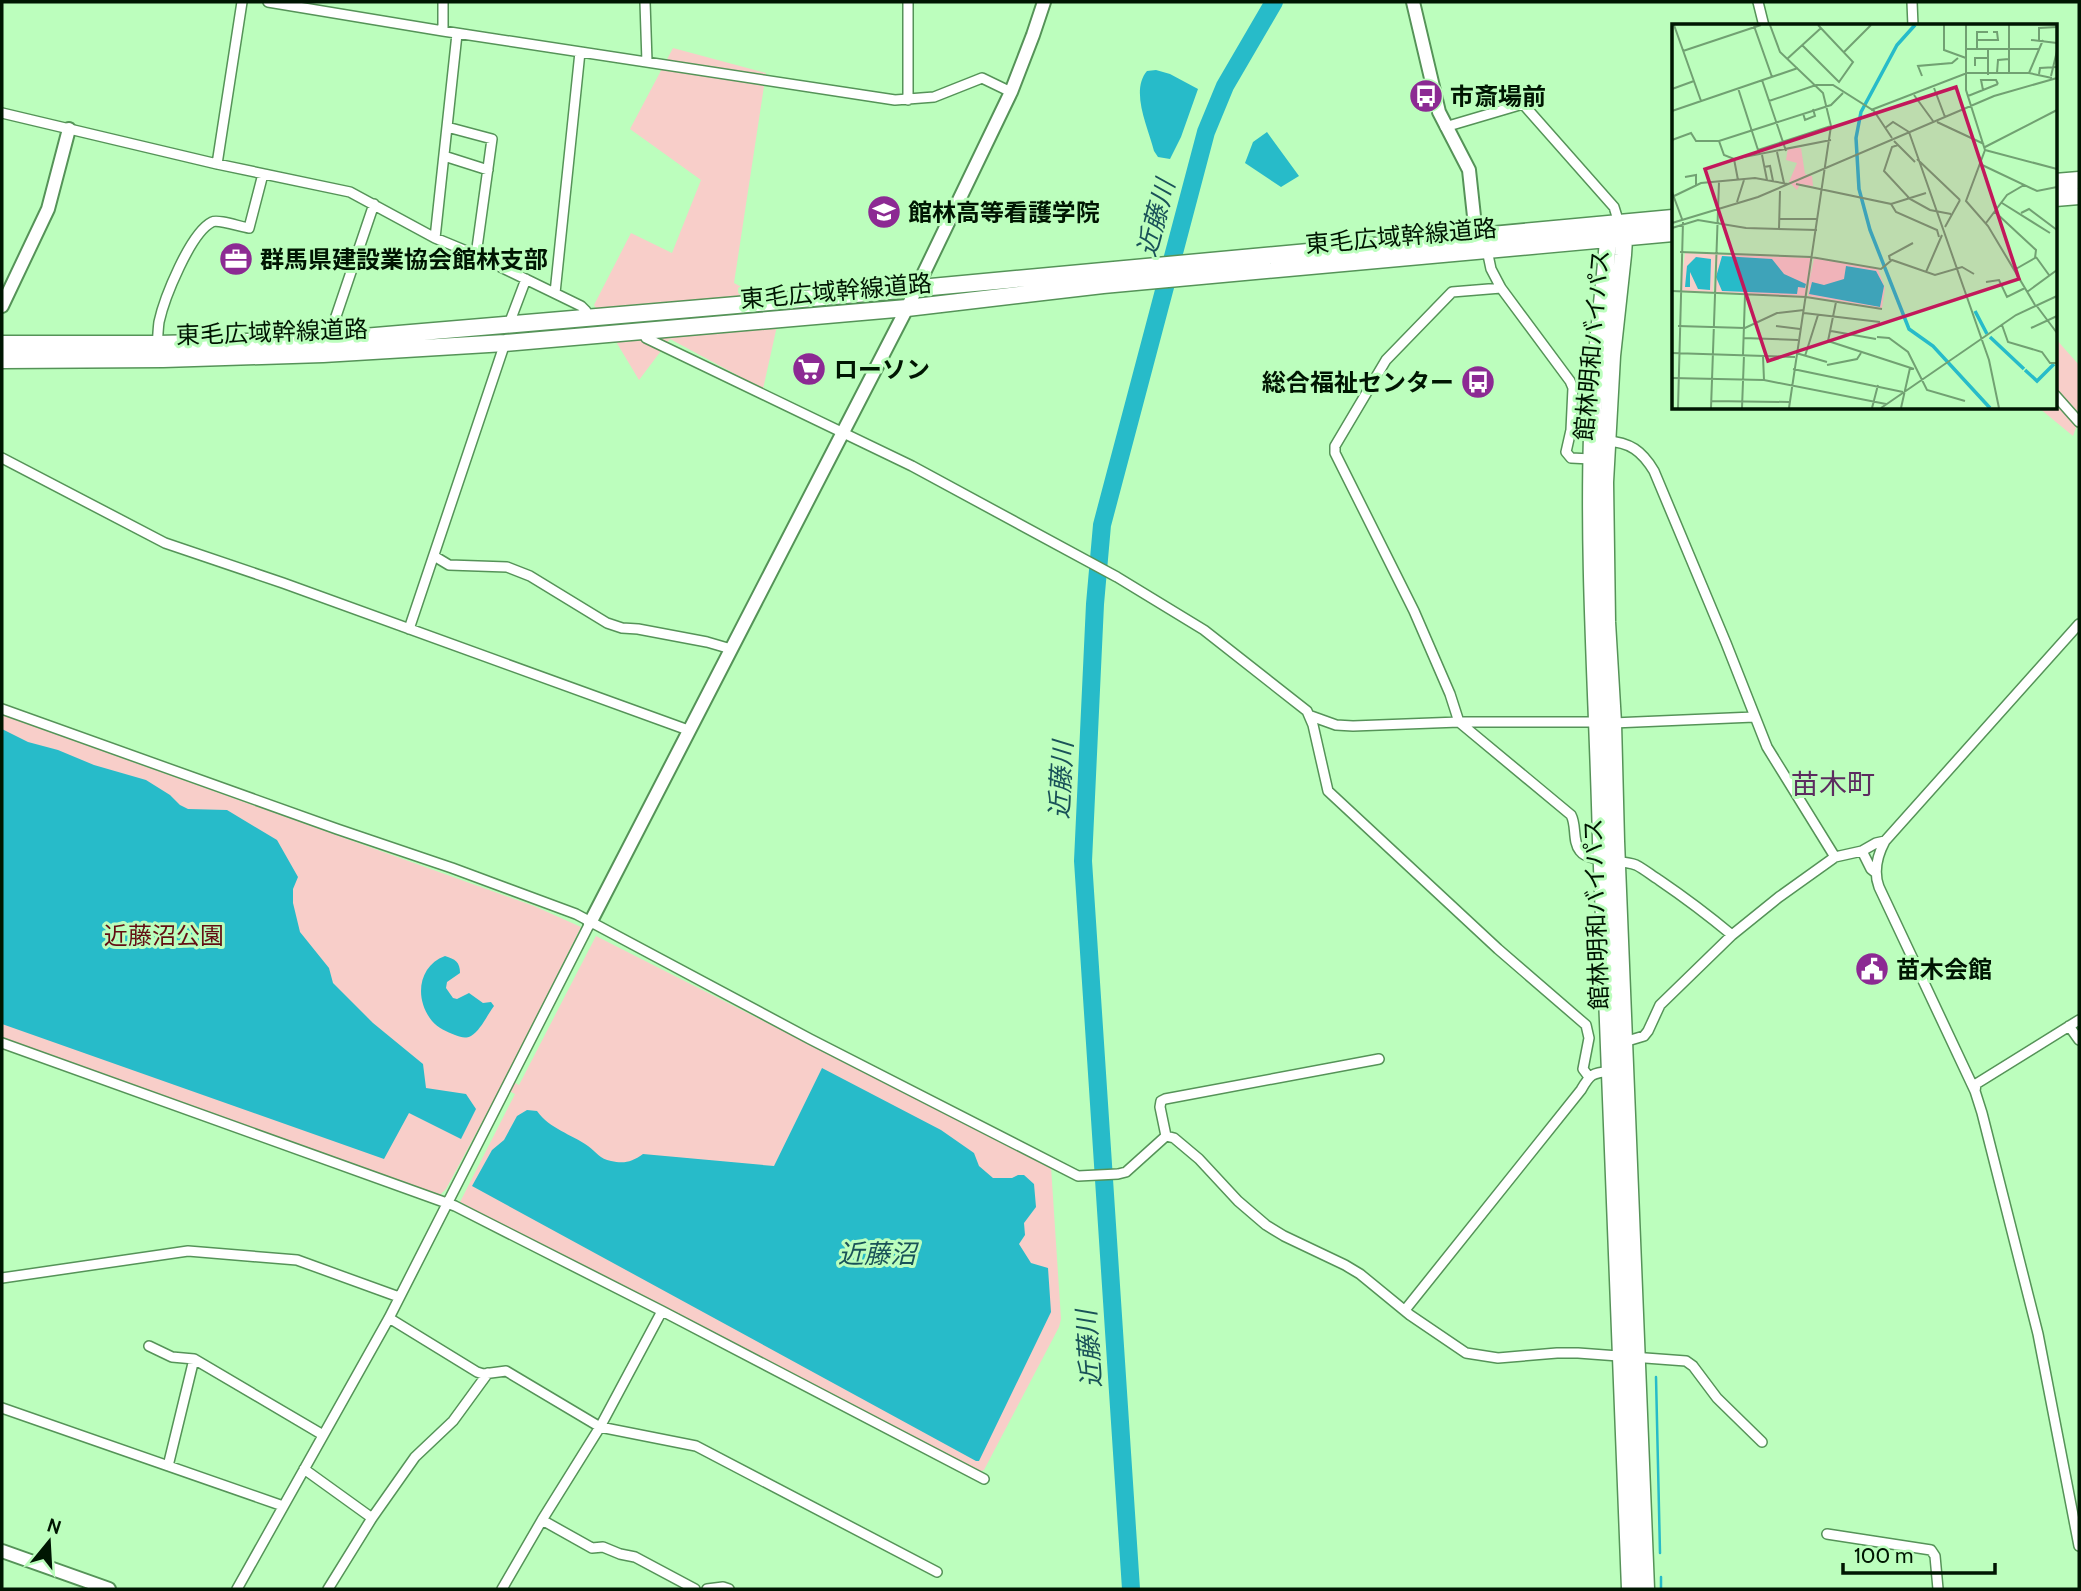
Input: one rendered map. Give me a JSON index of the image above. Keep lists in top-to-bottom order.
{
  "streets": {
    "highway": ["東毛広域幹線道路", "館林明和バイパス"]
  },
  "crossings": [
    ["東毛広域幹線道路", "館林明和バイパス"]
  ],
  "districts": ["苗木町"],
  "water": ["近藤川", "近藤沼"],
  "parks": ["近藤沼公園"],
  "places": {
    "bus stop": ["市斎場前", "総合福祉センター"],
    "school or university": ["館林高等看護学院"],
    "office": ["群馬県建設業協会館林支部"],
    "supermarket": ["ローソン"],
    "public building": ["苗木会館"]
  },
  "scale_bar": "100 m",
  "north": "top"
}
